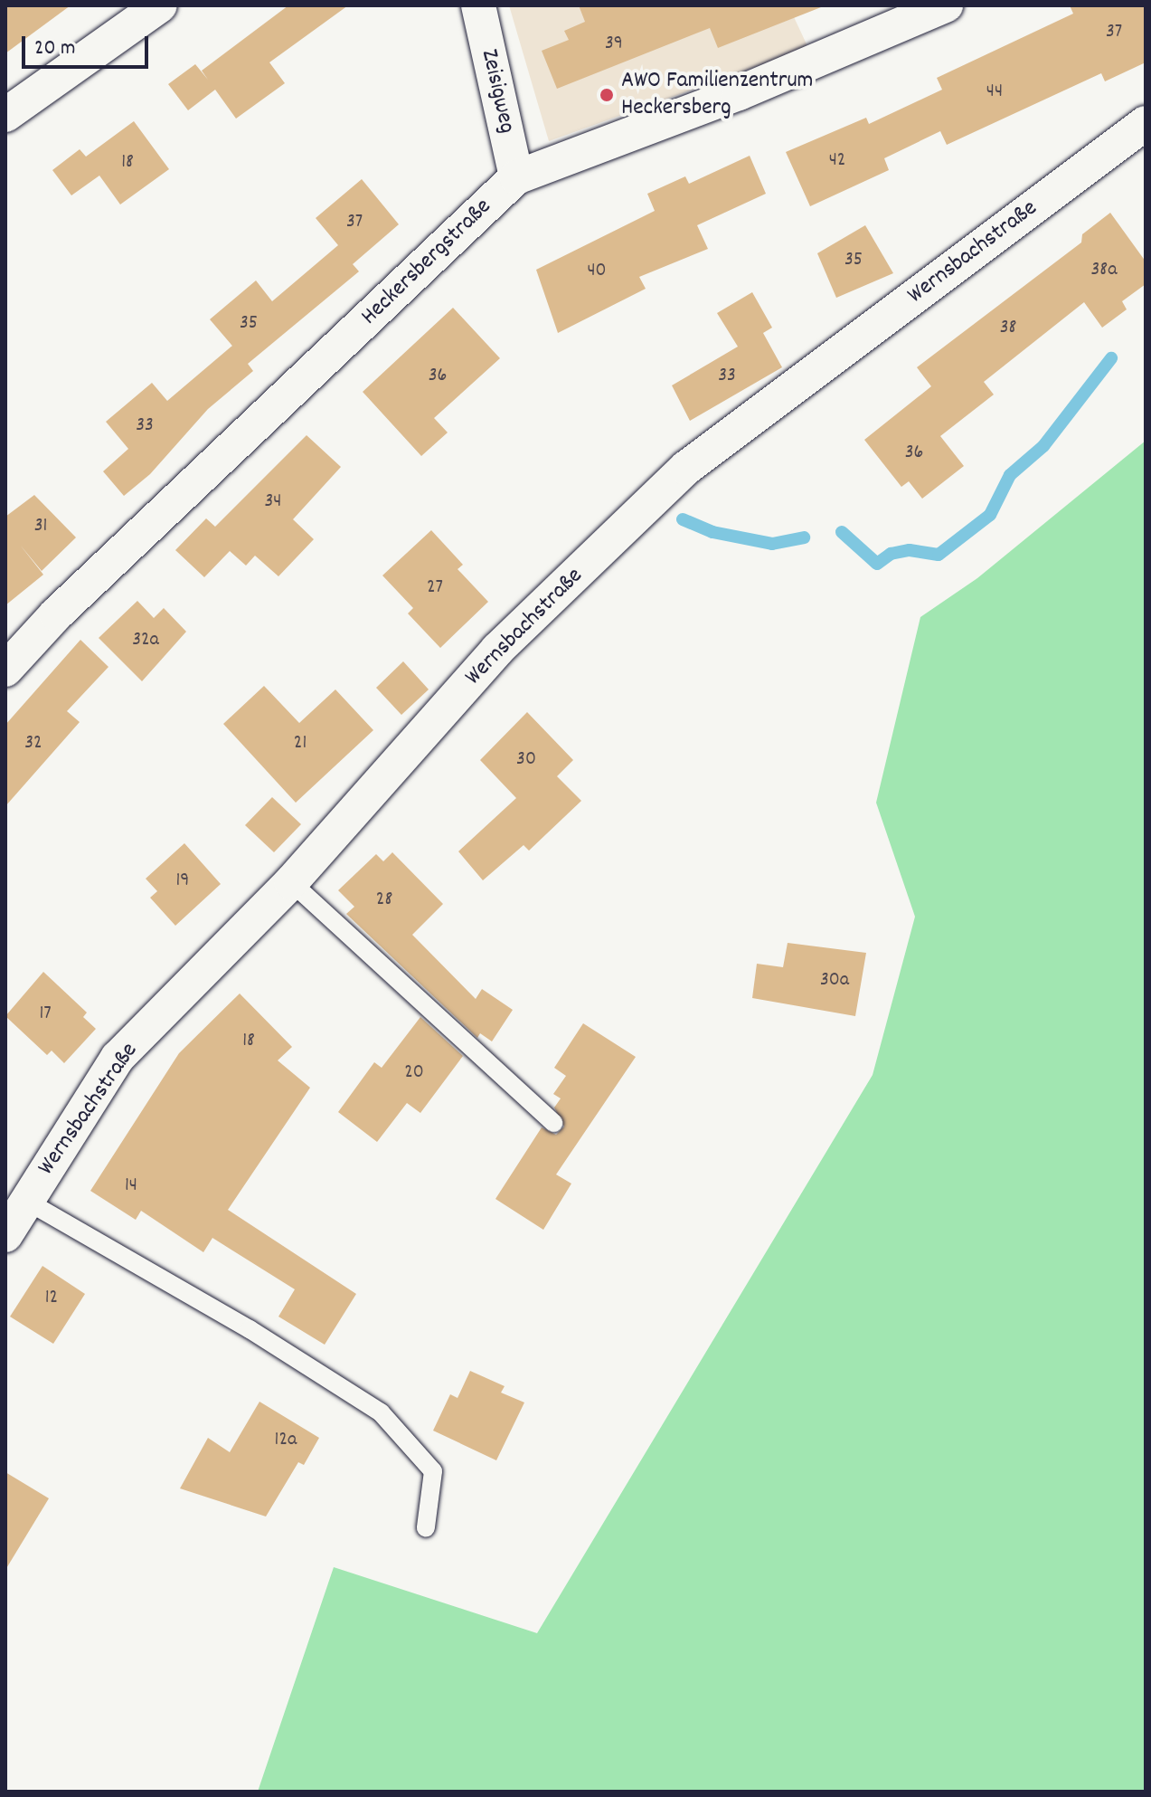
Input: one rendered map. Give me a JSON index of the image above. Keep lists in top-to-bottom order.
{
  "streets": {
    "street": ["Zeisigweg", "Wernsbachstraße", "Heckersbergstraße"]
  },
  "crossings": [
    ["Zeisigweg", "Heckersbergstraße"]
  ],
  "places": ["AWO Familienzentrum Heckersberg"],
  "house_numbers": [
    "37",
    "39",
    "44",
    "42",
    "18",
    "37",
    "35",
    "38a",
    "40",
    "35",
    "38",
    "36",
    "33",
    "33",
    "36",
    "34",
    "31",
    "27",
    "32a",
    "32",
    "21",
    "30",
    "19",
    "28",
    "30a",
    "17",
    "18",
    "20",
    "14",
    "12",
    "12a"
  ],
  "scale_bar": "20 m"
}
